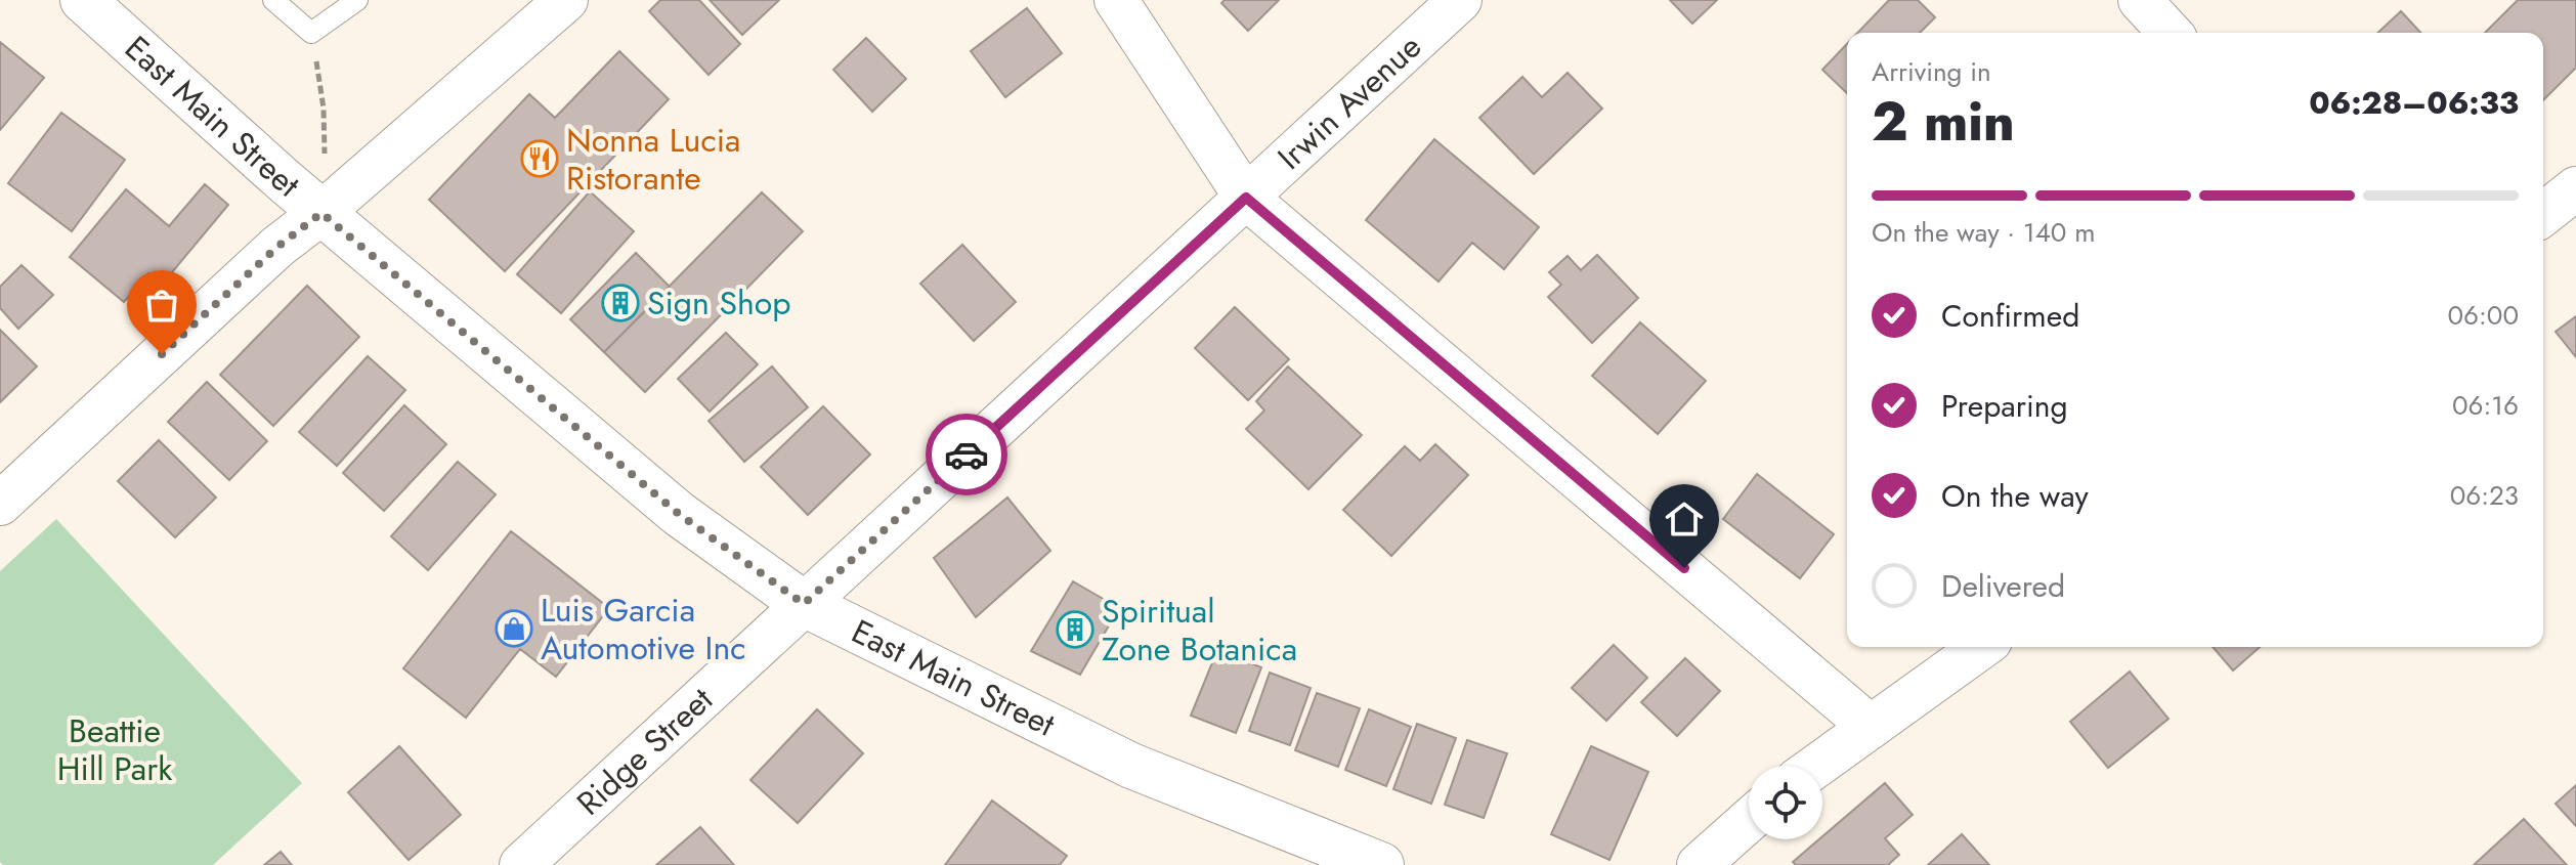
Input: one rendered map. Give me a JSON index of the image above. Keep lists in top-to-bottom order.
{
  "streets": {
    "main road": ["East Main Street"],
    "street": ["Irwin Avenue", "Ridge Street"]
  },
  "crossings": [
    ["Irwin Avenue", "East Main Street"],
    ["Irwin Avenue", "Ridge Street"],
    ["East Main Street", "Ridge Street"]
  ],
  "parks": ["Beattie Hill Park"],
  "places": {
    "restaurant": ["Nonna Lucia Ristorante"],
    "building": ["Sign Shop", "Spiritual Zone Botanica"],
    "shop": ["Luis Garcia Automotive Inc"]
  },
  "page": {
    "heading": ["2 min", "Arriving in", "06:28–06:33"],
    "bar": "On the way · 140 m",
    "list": [
      ["Confirmed", "06:00"],
      ["Preparing", "06:16"],
      ["On the way", "06:23"],
      "Delivered"
    ]
  }
}
